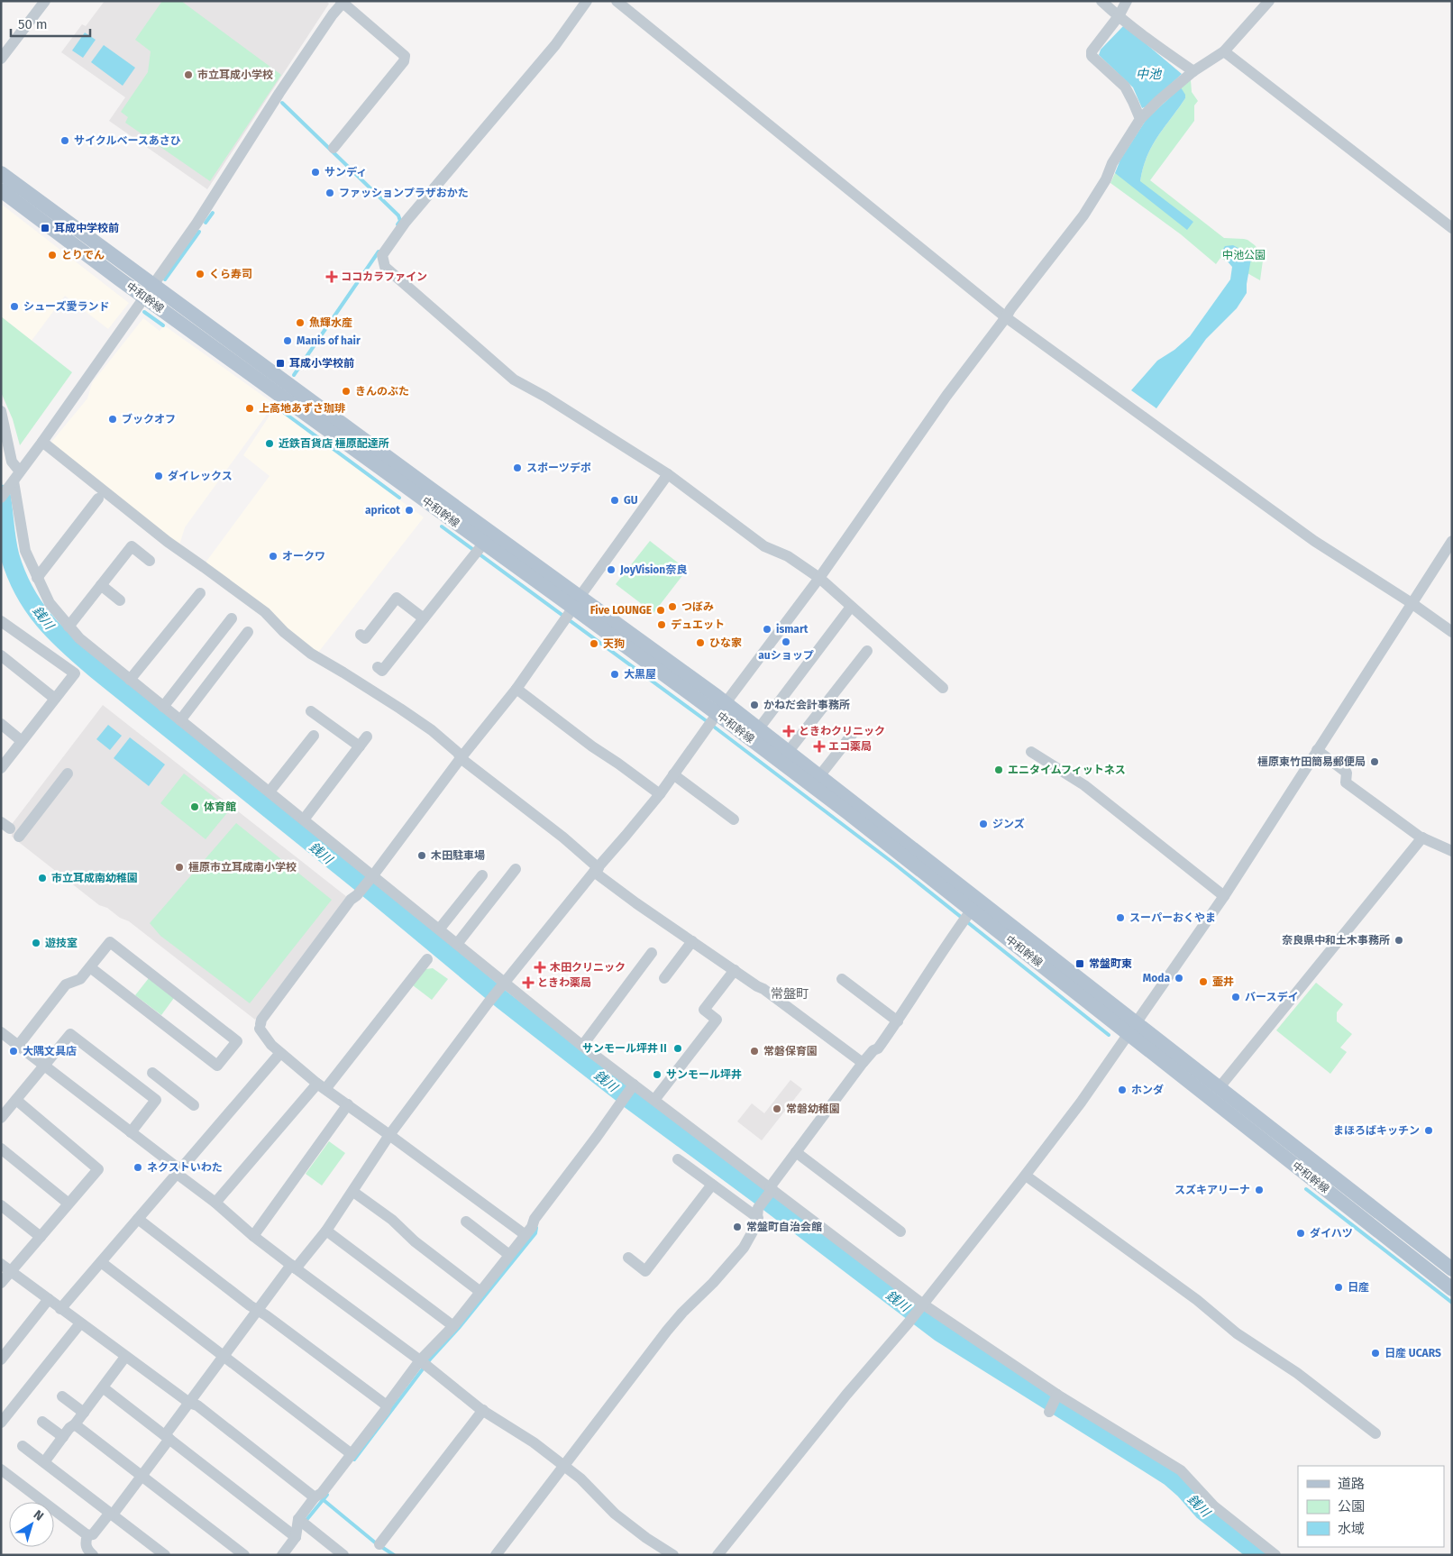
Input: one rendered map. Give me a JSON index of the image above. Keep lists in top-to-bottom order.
{
  "streets": {
    "main road": ["中和幹線"]
  },
  "districts": ["常盤町"],
  "water": ["中池", "銭川"],
  "parks": ["中池公園"],
  "places": {
    "other": [
      "市立耳成小学校",
      "サイクルベースあさひ",
      "サンディ",
      "ファッションプラザおかた",
      "とりでん",
      "くら寿司",
      "シューズ愛ランド",
      "魚輝水産",
      "Manis of hair",
      "きんのぶた",
      "上高地あずさ珈琲",
      "ブックオフ",
      "近鉄百貨店 橿原配達所",
      "スポーツデポ",
      "ダイレックス",
      "GU",
      "apricot",
      "オークワ",
      "JoyVision奈良",
      "つぼみ",
      "Five LOUNGE",
      "デュエット",
      "ismart",
      "auショップ",
      "ひな家",
      "天狗",
      "大黒屋",
      "かねだ会計事務所",
      "橿原東竹田簡易郵便局",
      "エニタイムフィットネス",
      "体育館",
      "ジンズ",
      "木田駐車場",
      "橿原市立耳成南小学校",
      "市立耳成南幼稚園",
      "スーパーおくやま",
      "奈良県中和土木事務所",
      "遊技室",
      "Moda",
      "壷井",
      "バースデイ",
      "サンモール坪井Ⅱ",
      "大隅文具店",
      "常磐保育園",
      "サンモール坪井",
      "ホンダ",
      "常磐幼稚園",
      "まほろばキッチン",
      "ネクストいわた",
      "スズキアリーナ",
      "常盤町自治会館",
      "ダイハツ",
      "日産",
      "日産 UCARS"
    ],
    "transit": ["耳成中学校前", "耳成小学校前", "常盤町東"],
    "health": [
      "ココカラファイン",
      "ときわクリニック",
      "エコ薬局",
      "木田クリニック",
      "ときわ薬局"
    ]
  },
  "legend": ["道路", "公園", "水域"],
  "scale_bar": "50 m",
  "north": "top right"
}
